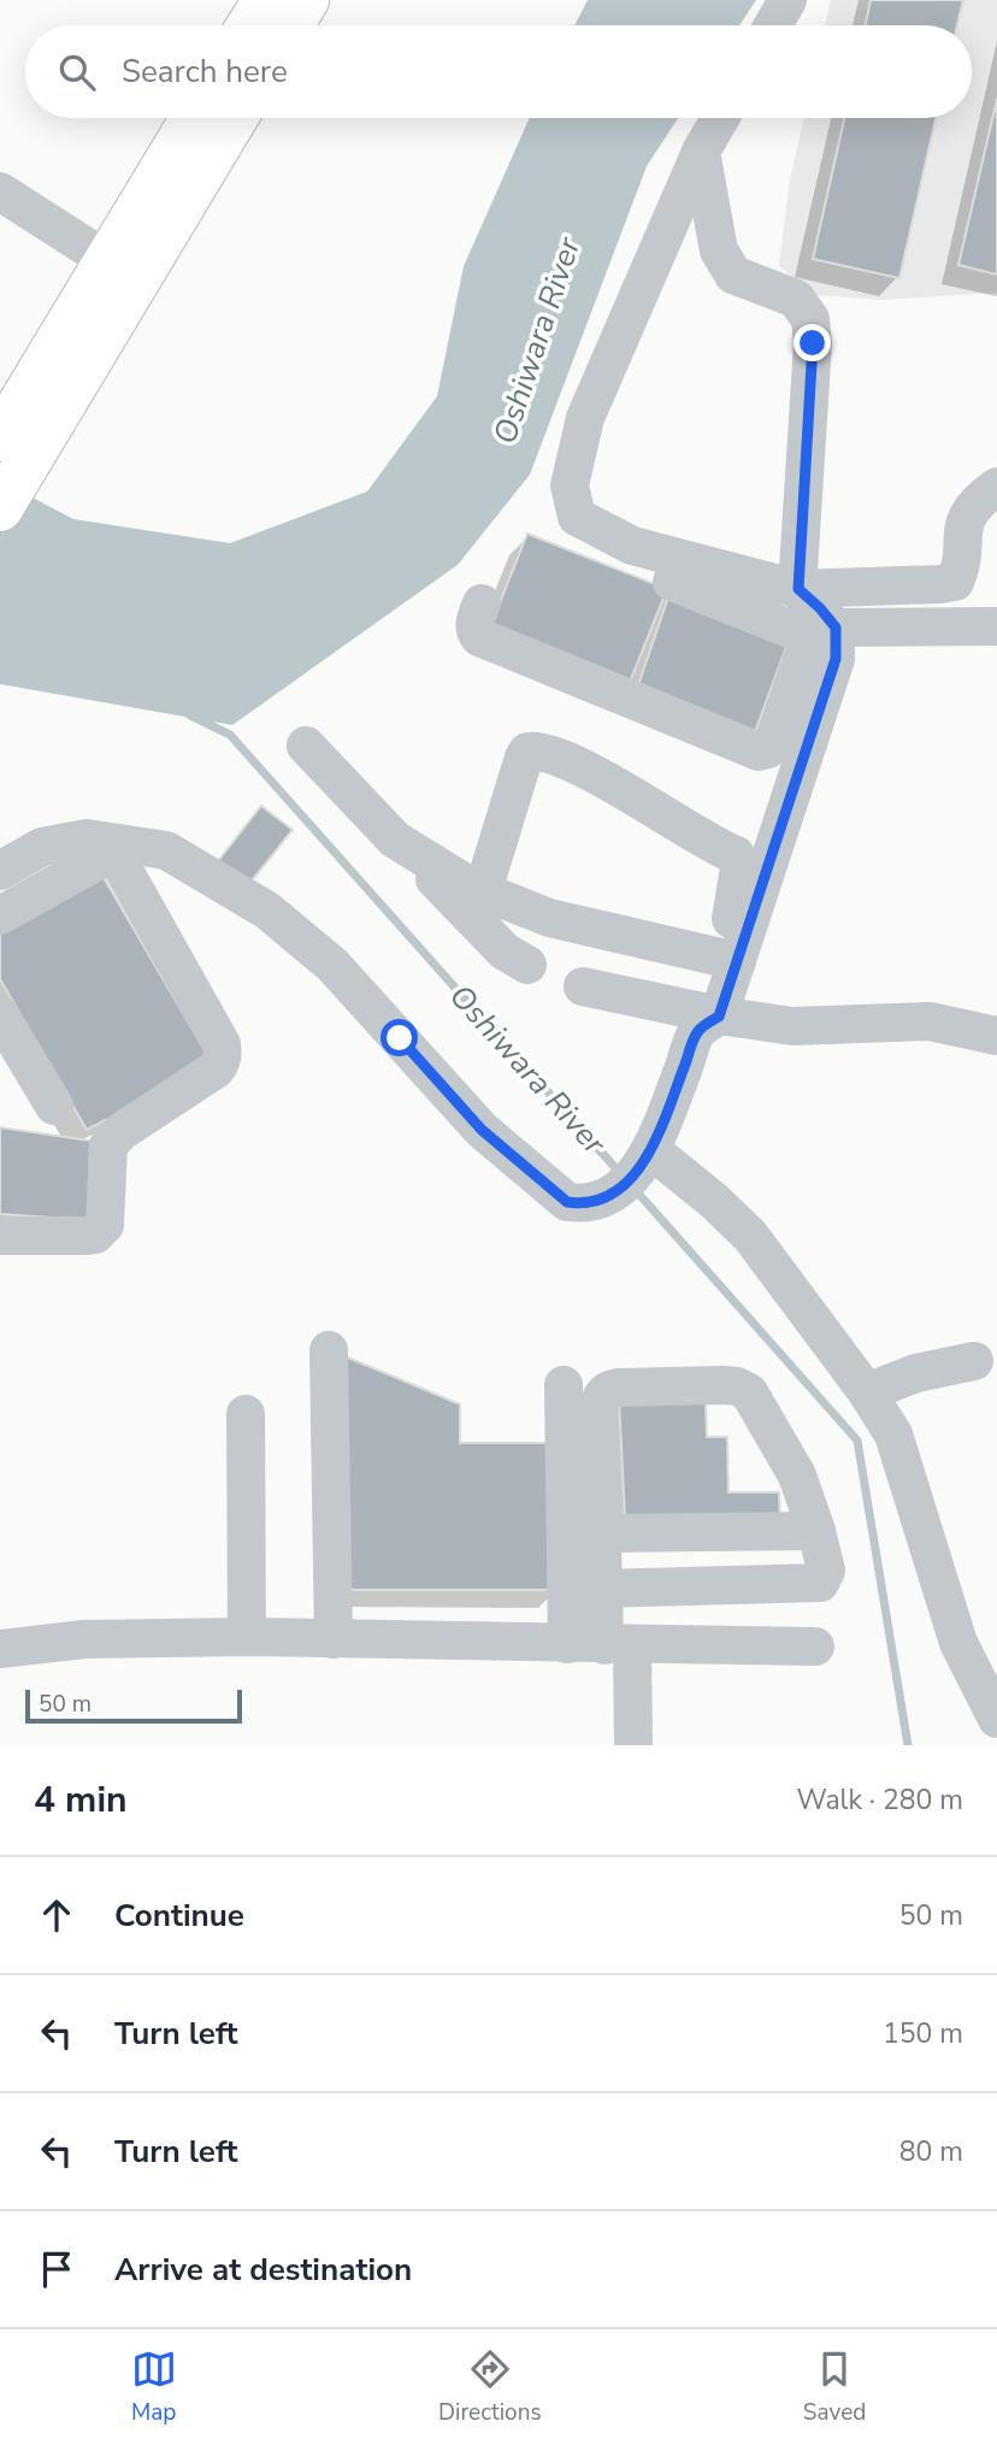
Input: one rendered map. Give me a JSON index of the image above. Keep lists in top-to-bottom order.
{
  "water": ["Oshiwara River"],
  "scale_bar": "50 m",
  "page": {
    "search": "Search here",
    "scale": "50 m",
    "heading": ["4 min", "Walk · 280 m"],
    "list": [
      ["Continue", "50 m"],
      ["Turn left", "150 m"],
      ["Turn left", "80 m"],
      "Arrive at destination"
    ],
    "nav": ["Map", "Directions", "Saved"]
  }
}
